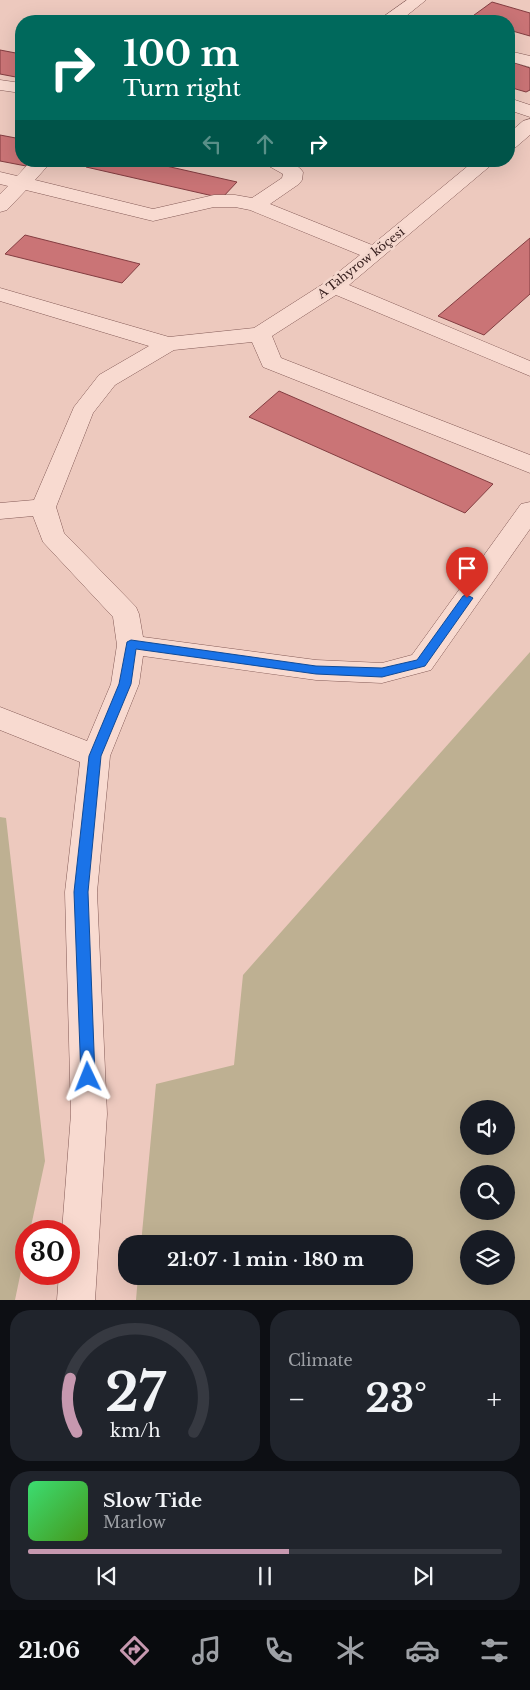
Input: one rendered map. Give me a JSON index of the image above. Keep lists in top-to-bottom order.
{
  "streets": {
    "street": ["A Tahyrow köçesi"]
  },
  "page": {
    "turn": ["100 m", "Turn right"],
    "limit": "30",
    "trip": "21:07 · 1 min · 180 m",
    "tile": "Climate",
    "heat": ["−", "23°", "+"],
    "song": ["Slow Tide", "Marlow"],
    "tabs": "21:06",
    "gauge": ["27", "km/h"]
  }
}
